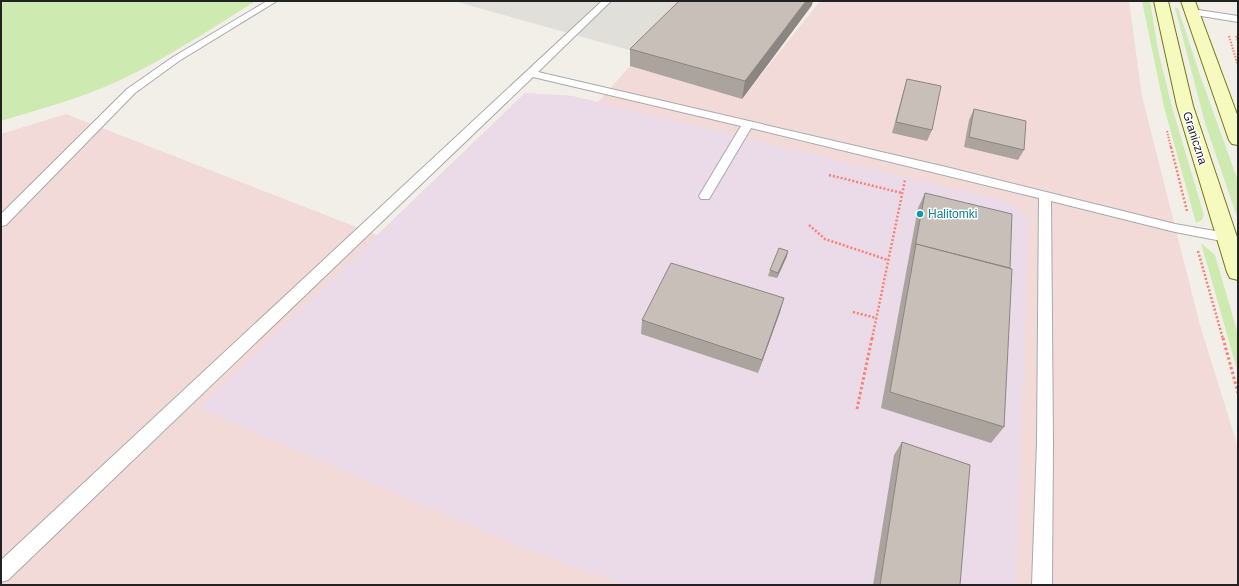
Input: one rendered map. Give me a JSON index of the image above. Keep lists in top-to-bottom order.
{
  "streets": {
    "main road": ["Graniczna"]
  },
  "places": ["Halitomki"]
}
